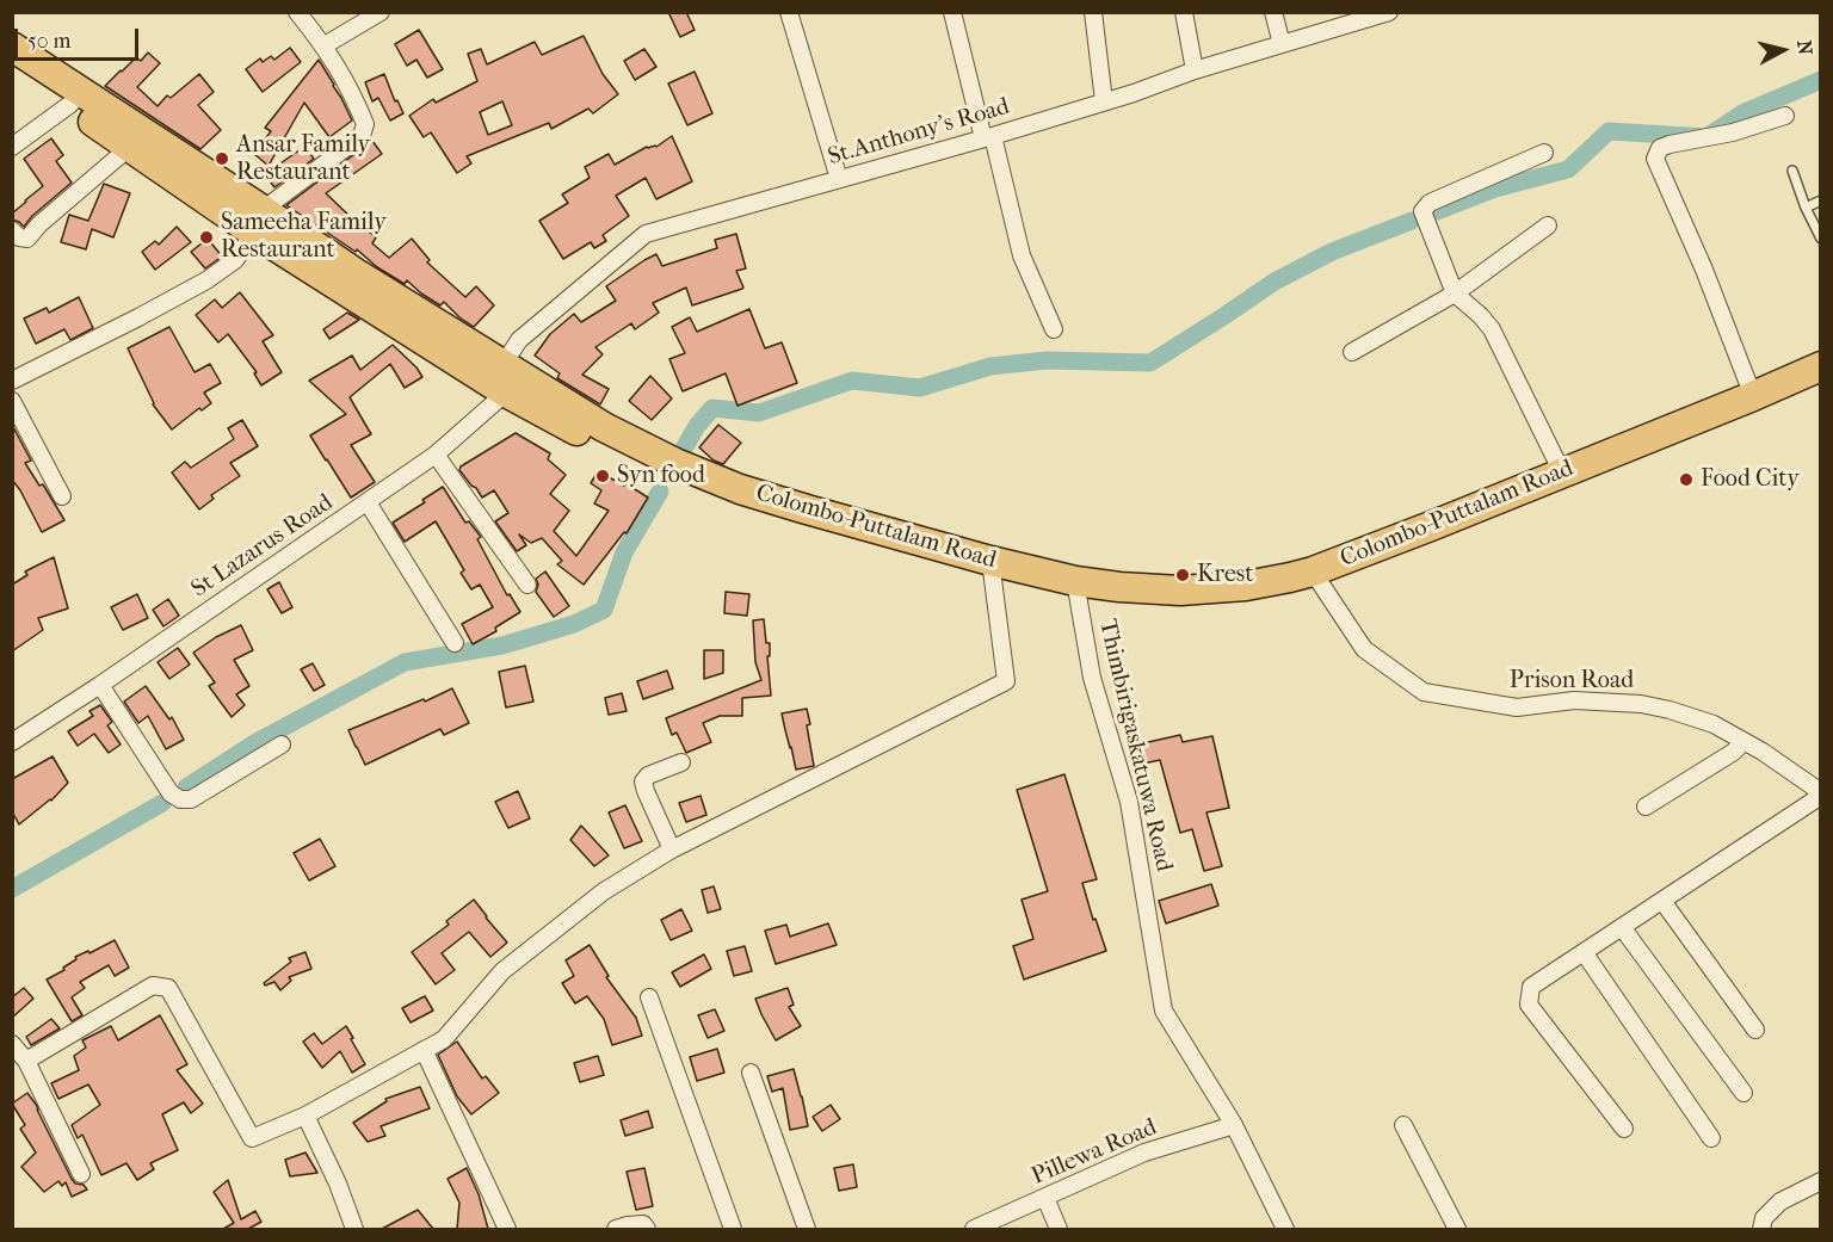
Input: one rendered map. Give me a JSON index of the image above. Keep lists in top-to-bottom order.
{
  "streets": {
    "highway": ["Colombo-Puttalam Road"],
    "street": [
      "St.Anthony's Road",
      "St Lazarus Road",
      "Prison Road",
      "Thimbirigaskatuwa Road",
      "Pillewa Road"
    ]
  },
  "crossings": [
    ["St.Anthony's Road", "Colombo-Puttalam Road"],
    ["St.Anthony's Road", "St Lazarus Road"],
    ["Colombo-Puttalam Road", "St Lazarus Road"],
    ["Colombo-Puttalam Road", "Prison Road"],
    ["Colombo-Puttalam Road", "Thimbirigaskatuwa Road"],
    ["Thimbirigaskatuwa Road", "Pillewa Road"]
  ],
  "places": [
    "Ansar Family Restaurant",
    "Sameeha Family Restaurant",
    "Syn food",
    "Food City",
    "Krest"
  ],
  "scale_bar": "50 m",
  "north": "right"
}
